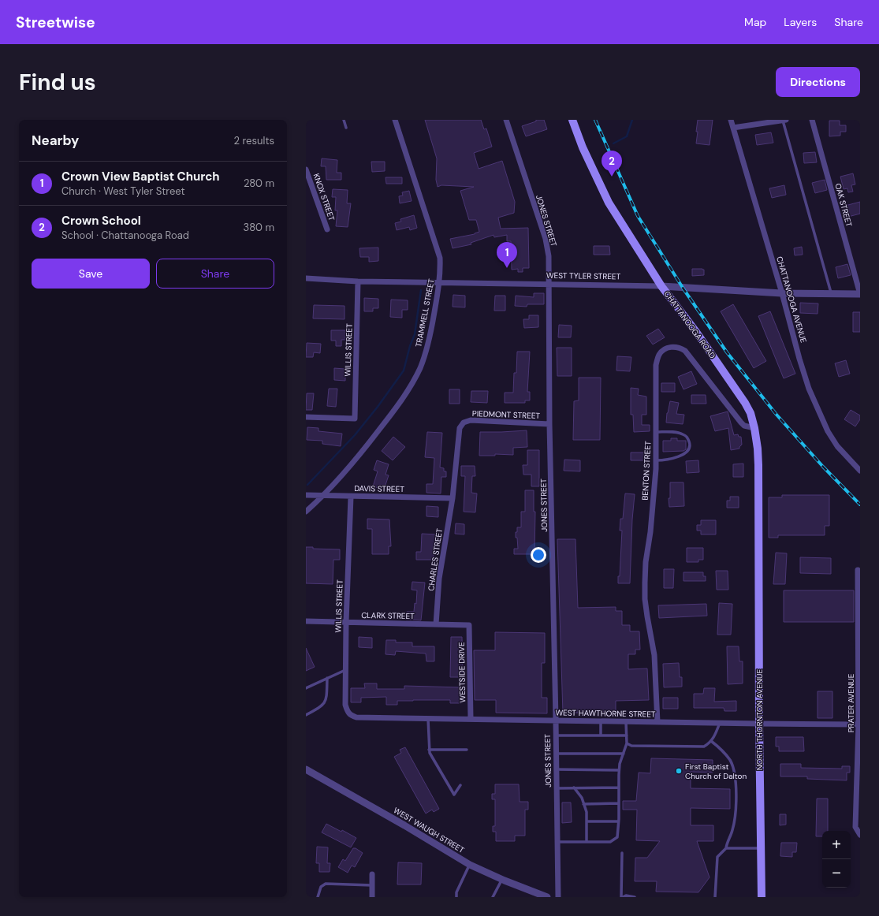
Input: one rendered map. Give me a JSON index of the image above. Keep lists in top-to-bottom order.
{
  "streets": {
    "main road": ["CHATTANOOGA ROAD", "NORTH THORNTON AVENUE"],
    "street": [
      "KNOX STREET",
      "OAK STREET",
      "JONES STREET",
      "WEST TYLER STREET",
      "CHATTANOOGA AVENUE",
      "TRAMMELL STREET",
      "WILLIS STREET",
      "PIEDMONT STREET",
      "BENTON STREET",
      "DAVIS STREET",
      "CHARLES STREET",
      "CLARK STREET",
      "WESTSIDE DRIVE",
      "PRATER AVENUE",
      "WEST HAWTHORNE STREET",
      "WEST WAUGH STREET"
    ]
  },
  "crossings": [
    ["OAK STREET", "WEST TYLER STREET"],
    ["JONES STREET", "WEST TYLER STREET"],
    ["JONES STREET", "PIEDMONT STREET"],
    ["JONES STREET", "WEST HAWTHORNE STREET"],
    ["WEST TYLER STREET", "CHATTANOOGA AVENUE"],
    ["WEST TYLER STREET", "TRAMMELL STREET"],
    ["WEST TYLER STREET", "CHATTANOOGA ROAD"],
    ["WEST TYLER STREET", "WILLIS STREET"],
    ["TRAMMELL STREET", "DAVIS STREET"],
    ["CHATTANOOGA ROAD", "BENTON STREET"],
    ["CHATTANOOGA ROAD", "NORTH THORNTON AVENUE"],
    ["WILLIS STREET", "DAVIS STREET"],
    ["WILLIS STREET", "CLARK STREET"],
    ["WILLIS STREET", "WEST HAWTHORNE STREET"],
    ["PIEDMONT STREET", "DAVIS STREET"],
    ["PIEDMONT STREET", "CHARLES STREET"],
    ["BENTON STREET", "WEST HAWTHORNE STREET"],
    ["DAVIS STREET", "CHARLES STREET"],
    ["CHARLES STREET", "CLARK STREET"],
    ["CLARK STREET", "WESTSIDE DRIVE"],
    ["WESTSIDE DRIVE", "WEST HAWTHORNE STREET"],
    ["PRATER AVENUE", "WEST HAWTHORNE STREET"],
    ["WEST HAWTHORNE STREET", "NORTH THORNTON AVENUE"]
  ],
  "places": ["First Baptist Church of Dalton"],
  "page": {
    "header": "Streetwise",
    "nav": ["Map", "Layers", "Share"],
    "buttons": [
      "Directions",
      ["Save", "Share"]
    ],
    "title": "Find us",
    "heading": ["Nearby", "2 results"],
    "pins": ["2", "1"],
    "list": [
      {
        "mark": "1",
        "name": "Crown View Baptist Church",
        "note": "Church · West Tyler Street",
        "value": "280 m"
      },
      {
        "mark": "2",
        "name": "Crown School",
        "note": "School · Chattanooga Road",
        "value": "380 m"
      }
    ],
    "map_buttons": ["+", "−"]
  }
}
